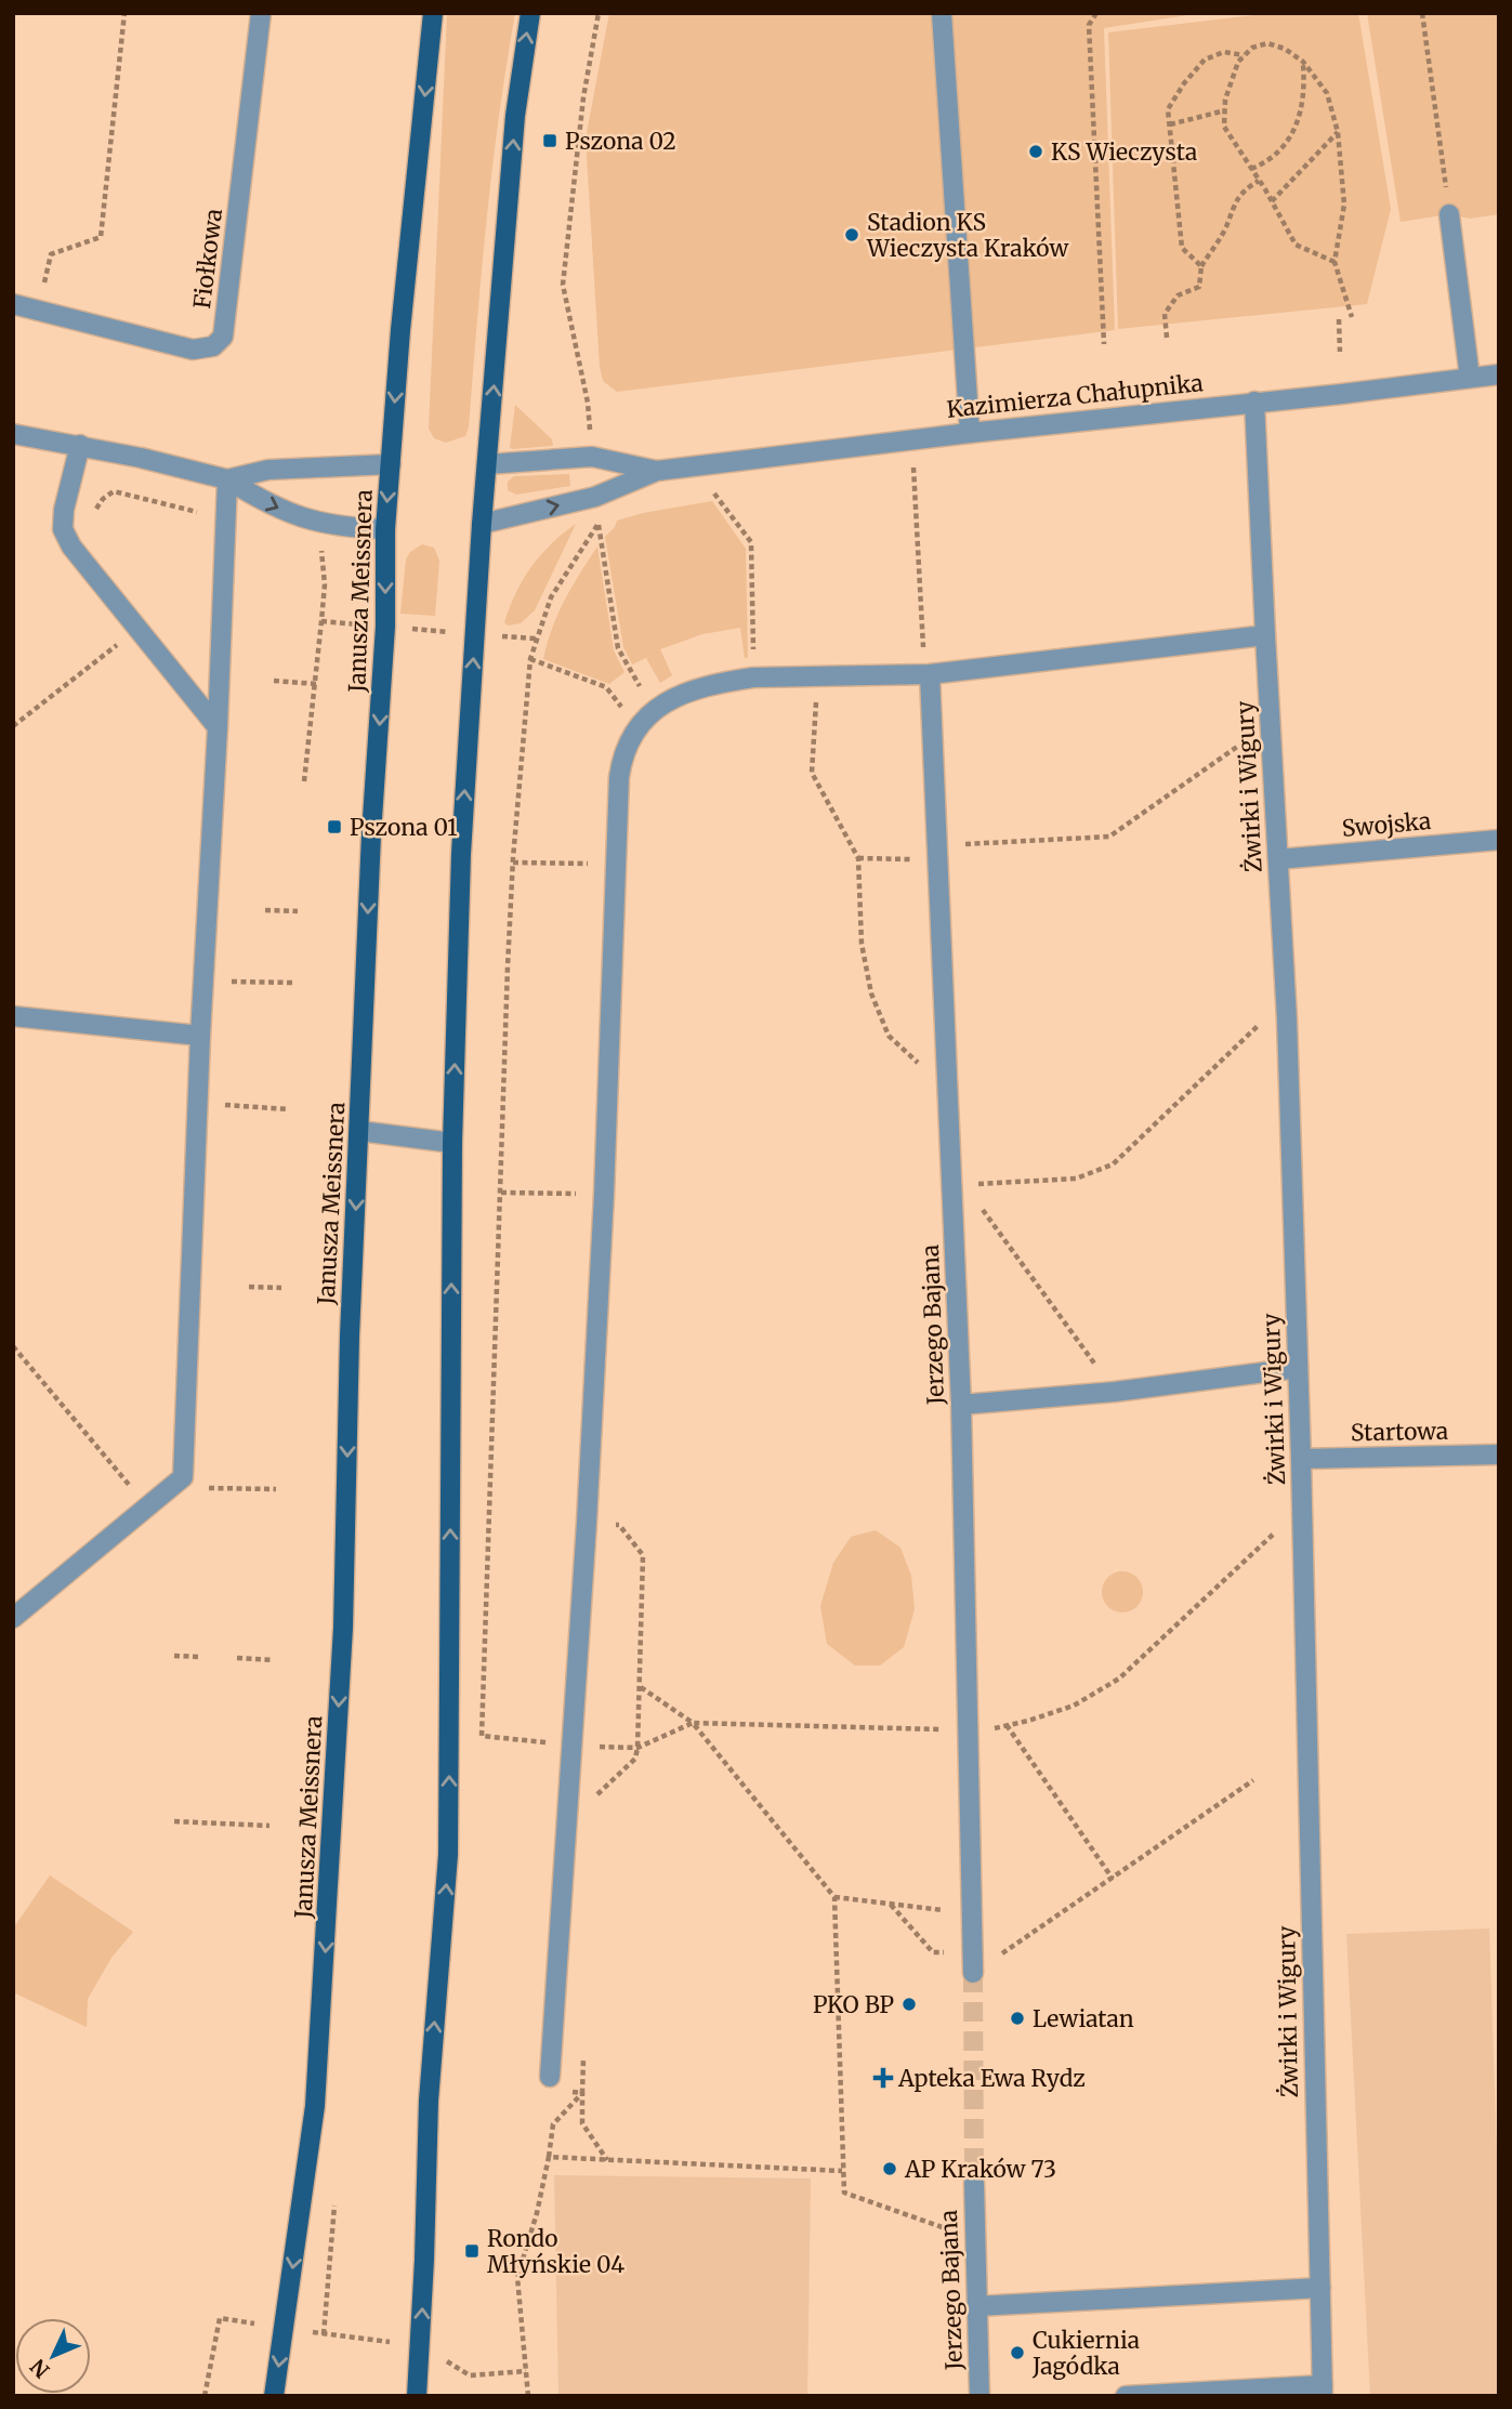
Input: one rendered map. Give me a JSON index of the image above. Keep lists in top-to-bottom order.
{
  "streets": {
    "main road": ["Janusza Meissnera"],
    "street": [
      "Fiołkowa",
      "Kazimierza Chałupnika",
      "Żwirki i Wigury",
      "Swojska",
      "Jerzego Bajana",
      "Startowa"
    ]
  },
  "crossings": [
    ["Kazimierza Chałupnika", "Żwirki i Wigury"],
    ["Żwirki i Wigury", "Swojska"],
    ["Żwirki i Wigury", "Startowa"]
  ],
  "places": {
    "transit": ["Pszona 02", "Pszona 01", "Rondo Młyńskie 04"],
    "other": [
      "KS Wieczysta",
      "Stadion KS Wieczysta Kraków",
      "PKO BP",
      "Lewiatan",
      "AP Kraków 73",
      "Cukiernia Jagódka"
    ],
    "health": ["Apteka Ewa Rydz"]
  },
  "north": "bottom left"
}
